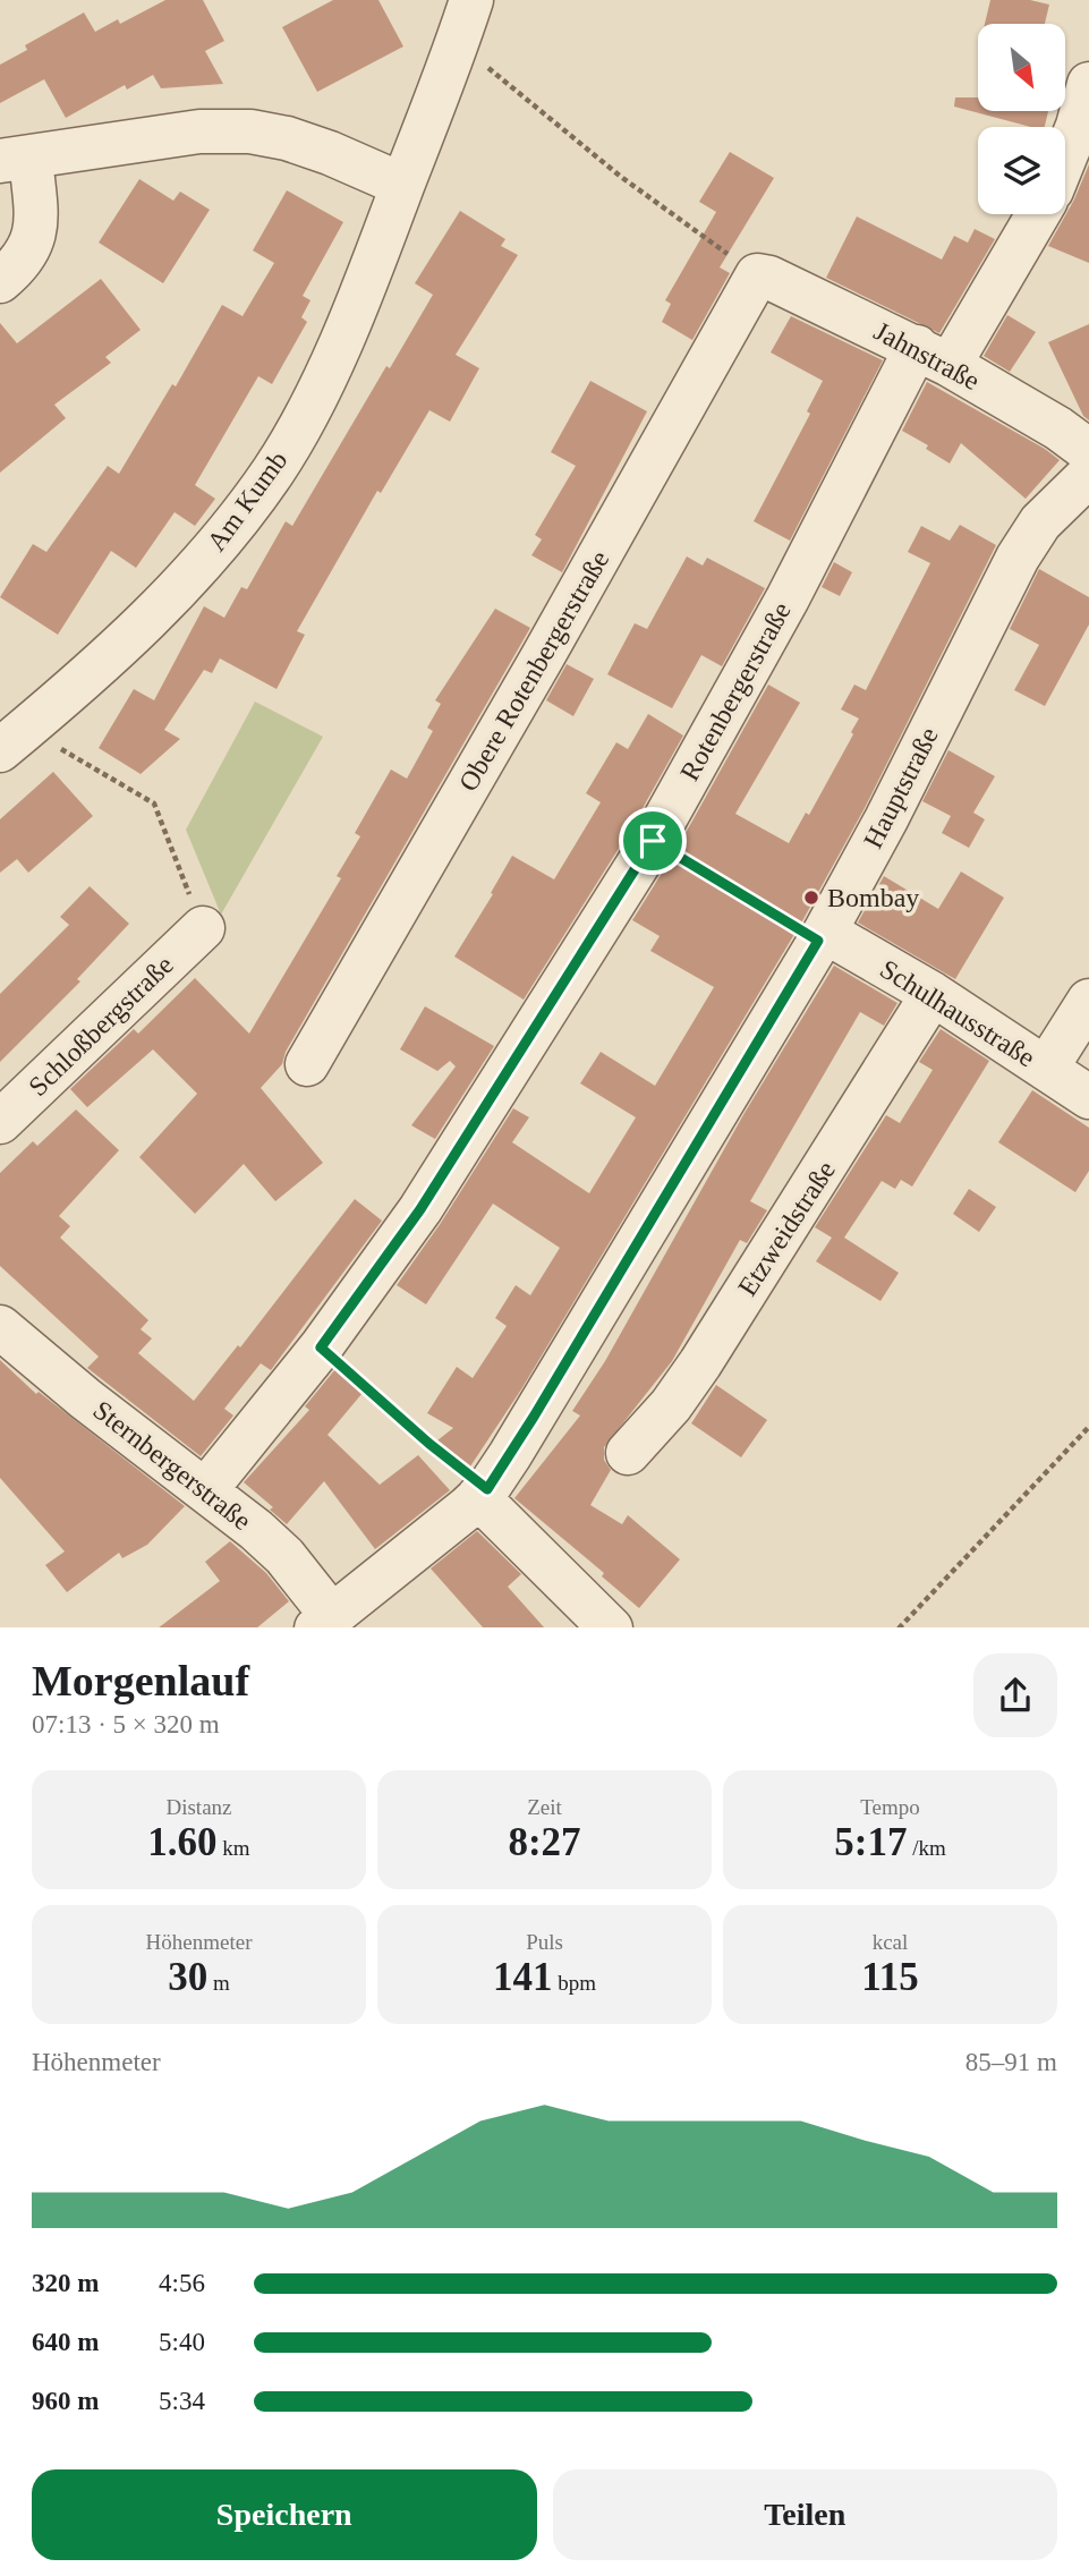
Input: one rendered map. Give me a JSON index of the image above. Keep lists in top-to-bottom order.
{
  "streets": {
    "street": [
      "Jahnstraße",
      "Am Kumb",
      "Obere Rotenbergerstraße",
      "Rotenbergerstraße",
      "Hauptstraße",
      "Schulhausstraße",
      "Schloßbergstraße",
      "Etzweidstraße",
      "Sternbergerstraße"
    ]
  },
  "crossings": [
    ["Jahnstraße", "Obere Rotenbergerstraße"],
    ["Jahnstraße", "Rotenbergerstraße"],
    ["Rotenbergerstraße", "Sternbergerstraße"],
    ["Hauptstraße", "Schulhausstraße"],
    ["Hauptstraße", "Sternbergerstraße"],
    ["Schulhausstraße", "Etzweidstraße"]
  ],
  "places": ["Bombay"],
  "north": "bottom right",
  "page": {
    "heading": ["Morgenlauf", "07:13 · 5 × 320 m"],
    "stats": [
      ["Distanz", "1.60 km"],
      ["Zeit", "8:27"],
      ["Tempo", "5:17 /km"],
      ["Höhenmeter", "30 m"],
      ["Puls", "141 bpm"],
      ["kcal", "115"]
    ],
    "chart": ["Höhenmeter", "85–91 m"],
    "list": [
      {
        "name": "320 m",
        "note": "4:56"
      },
      {
        "name": "640 m",
        "note": "5:40"
      },
      {
        "name": "960 m",
        "note": "5:34"
      }
    ],
    "buttons": ["Speichern", "Teilen"]
  }
}
